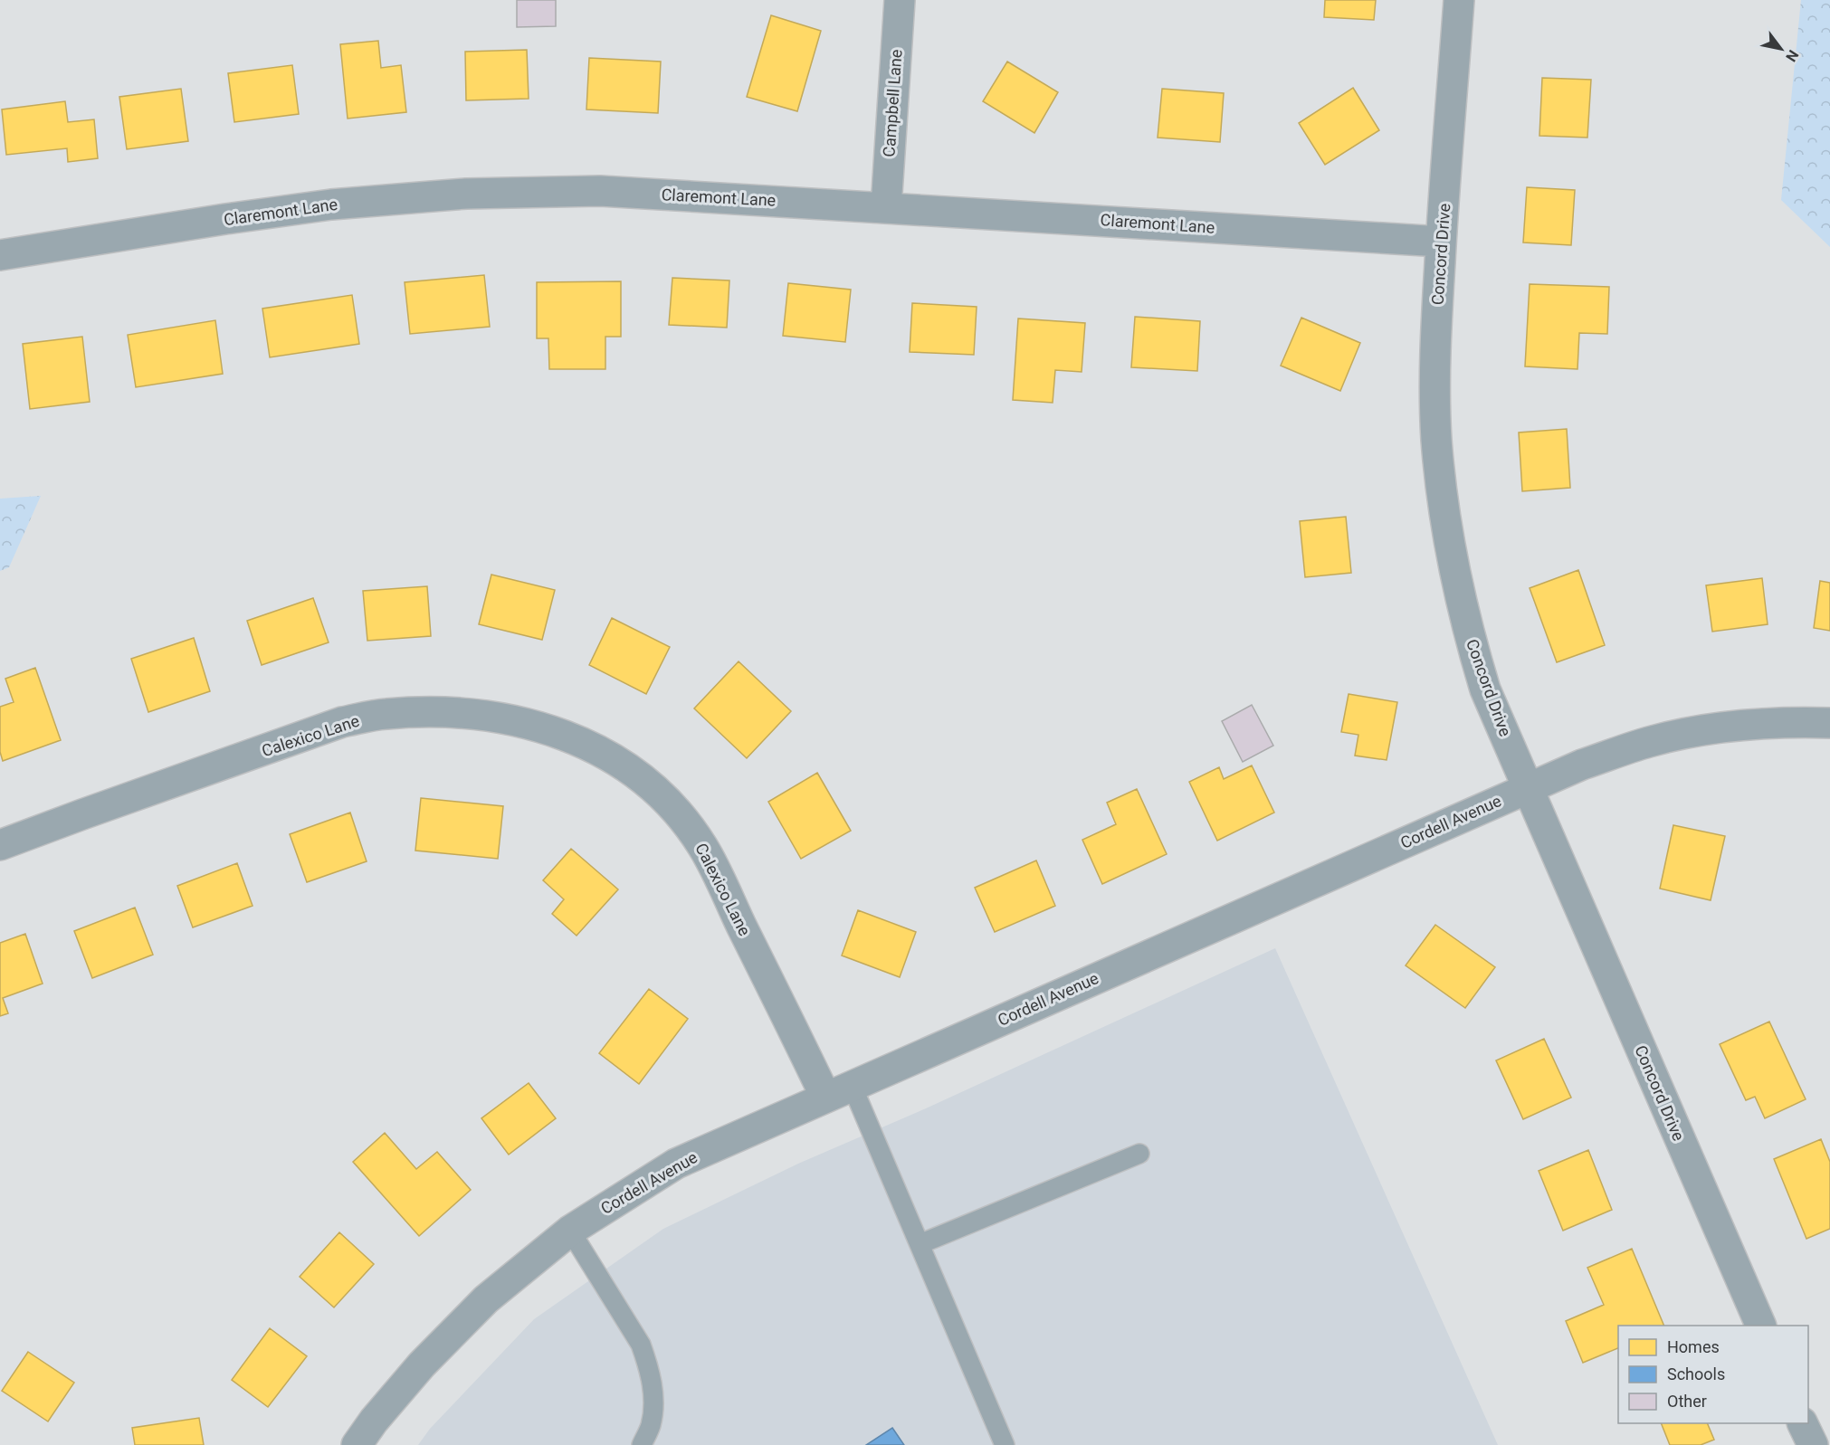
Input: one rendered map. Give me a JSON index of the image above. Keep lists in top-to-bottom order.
{
  "streets": {
    "street": [
      "Campbell Lane",
      "Claremont Lane",
      "Concord Drive",
      "Calexico Lane",
      "Cordell Avenue"
    ]
  },
  "crossings": [
    ["Campbell Lane", "Claremont Lane"],
    ["Claremont Lane", "Concord Drive"],
    ["Concord Drive", "Cordell Avenue"],
    ["Calexico Lane", "Cordell Avenue"]
  ],
  "legend": ["Homes", "Schools", "Other"],
  "north": "bottom right"
}
